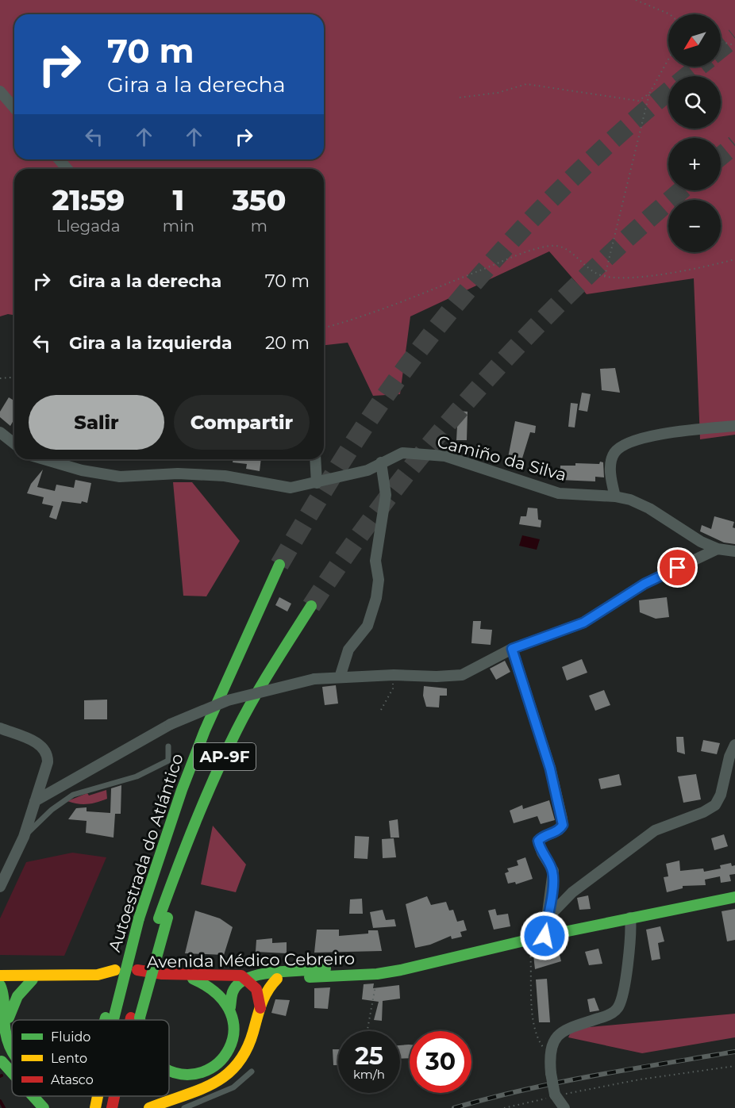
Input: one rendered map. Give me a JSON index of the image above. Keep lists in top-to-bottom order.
{
  "streets": {
    "main road": ["AP-9F", "Autoestrada do Atlántico", "Avenida Médico Cebreiro"],
    "street": ["Camiño da Silva"]
  },
  "legend": ["Fluido", "Lento", "Atasco"],
  "north": "bottom left",
  "page": {
    "map_buttons": ["+", "−"],
    "turn": ["70 m", "Gira a la derecha"],
    "eta": [
      "21:59",
      "Llegada",
      "1",
      "min",
      "350",
      "m"
    ],
    "list": [
      {
        "name": "Gira a la derecha",
        "value": "70 m"
      },
      {
        "name": "Gira a la izquierda",
        "value": "20 m"
      }
    ],
    "buttons": ["Salir", "Compartir"],
    "speed": "25 km/h",
    "limit": "30"
  }
}
